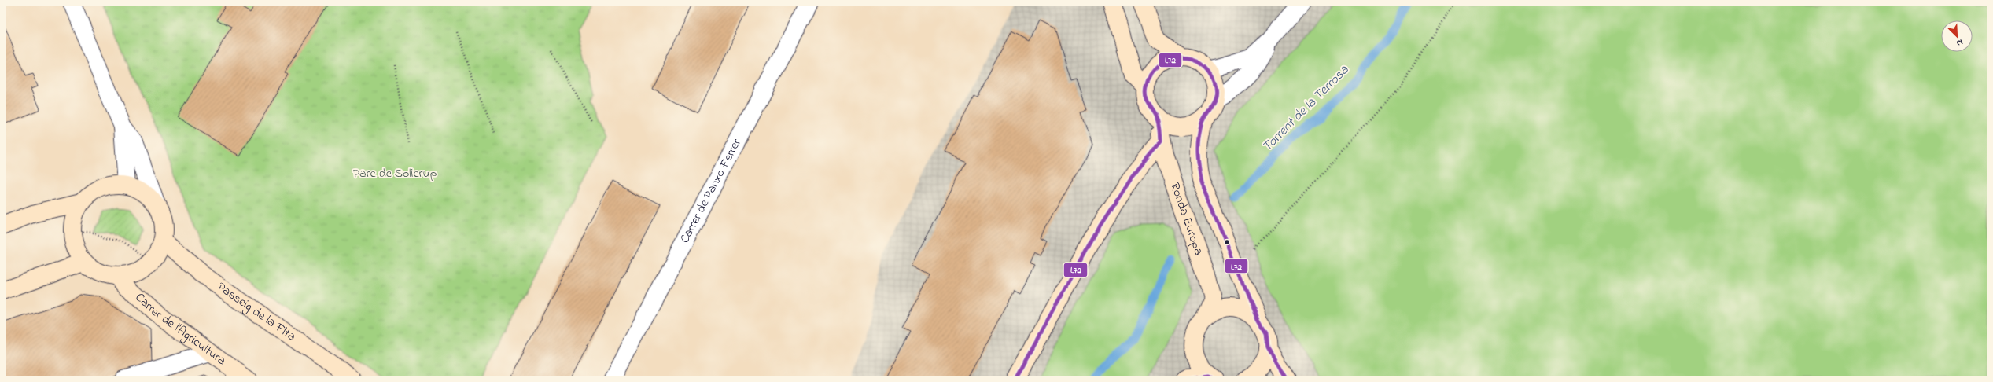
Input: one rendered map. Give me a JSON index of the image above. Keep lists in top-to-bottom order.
{
  "streets": {
    "street": [
      "Carrer de Panxo Ferrer",
      "Ronda Europa",
      "Passeig de la Fita",
      "Carrer de l'Agricultura"
    ]
  },
  "water": ["Torrent de la Terrosa"],
  "parks": ["Parc de Solicrup"],
  "lines": ["transit line L72"],
  "north": "bottom right"
}
